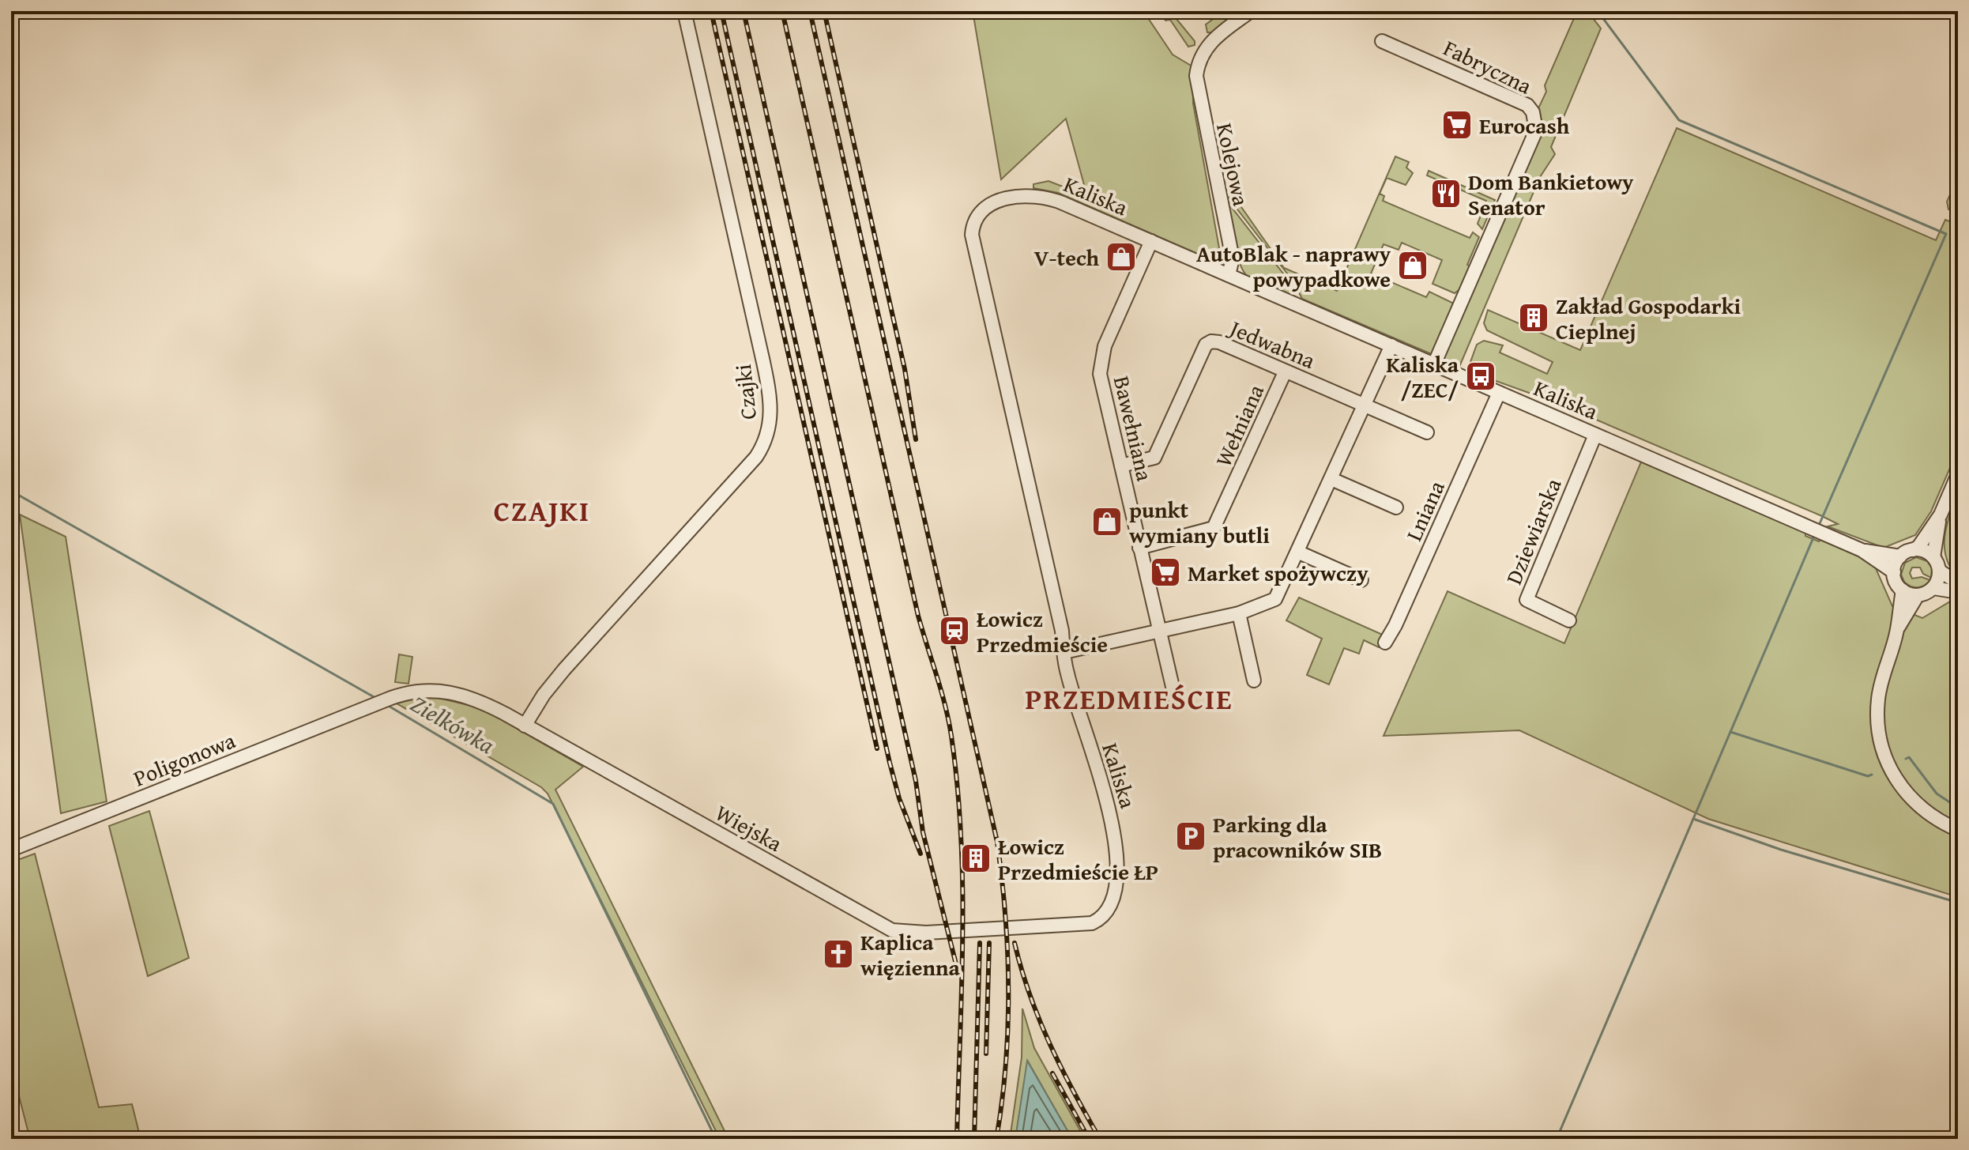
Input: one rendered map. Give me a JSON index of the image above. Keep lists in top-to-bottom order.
{
  "streets": {
    "street": [
      "Fabryczna",
      "Kolejowa",
      "Kaliska",
      "Jedwabna",
      "Czajki",
      "Wełniana",
      "Bawełniana",
      "Lniana",
      "Dziewiarska",
      "Poligonowa",
      "Wiejska"
    ]
  },
  "crossings": [
    ["Fabryczna", "Kaliska"],
    ["Kolejowa", "Kaliska"],
    ["Kaliska", "Bawełniana"],
    ["Kaliska", "Lniana"],
    ["Kaliska", "Dziewiarska"],
    ["Kaliska", "Wiejska"],
    ["Jedwabna", "Wełniana"],
    ["Jedwabna", "Bawełniana"],
    ["Czajki", "Wiejska"],
    ["Wełniana", "Bawełniana"],
    ["Poligonowa", "Wiejska"]
  ],
  "districts": ["CZAJKI", "PRZEDMIEŚCIE"],
  "water": ["Zielkówka"],
  "places": {
    "supermarket": ["Eurocash", "Market spożywczy"],
    "restaurant": ["Dom Bankietowy Senator"],
    "shop": ["V-tech", "AutoBlak - naprawy powypadkowe", "punkt wymiany butli"],
    "building": ["Zakład Gospodarki Cieplnej", "Łowicz Przedmieście ŁP"],
    "bus stop": ["Kaliska /ZEC/"],
    "station": ["Łowicz Przedmieście"],
    "parking": ["Parking dla pracowników SIB"],
    "church": ["Kaplica więzienna"]
  }
}
